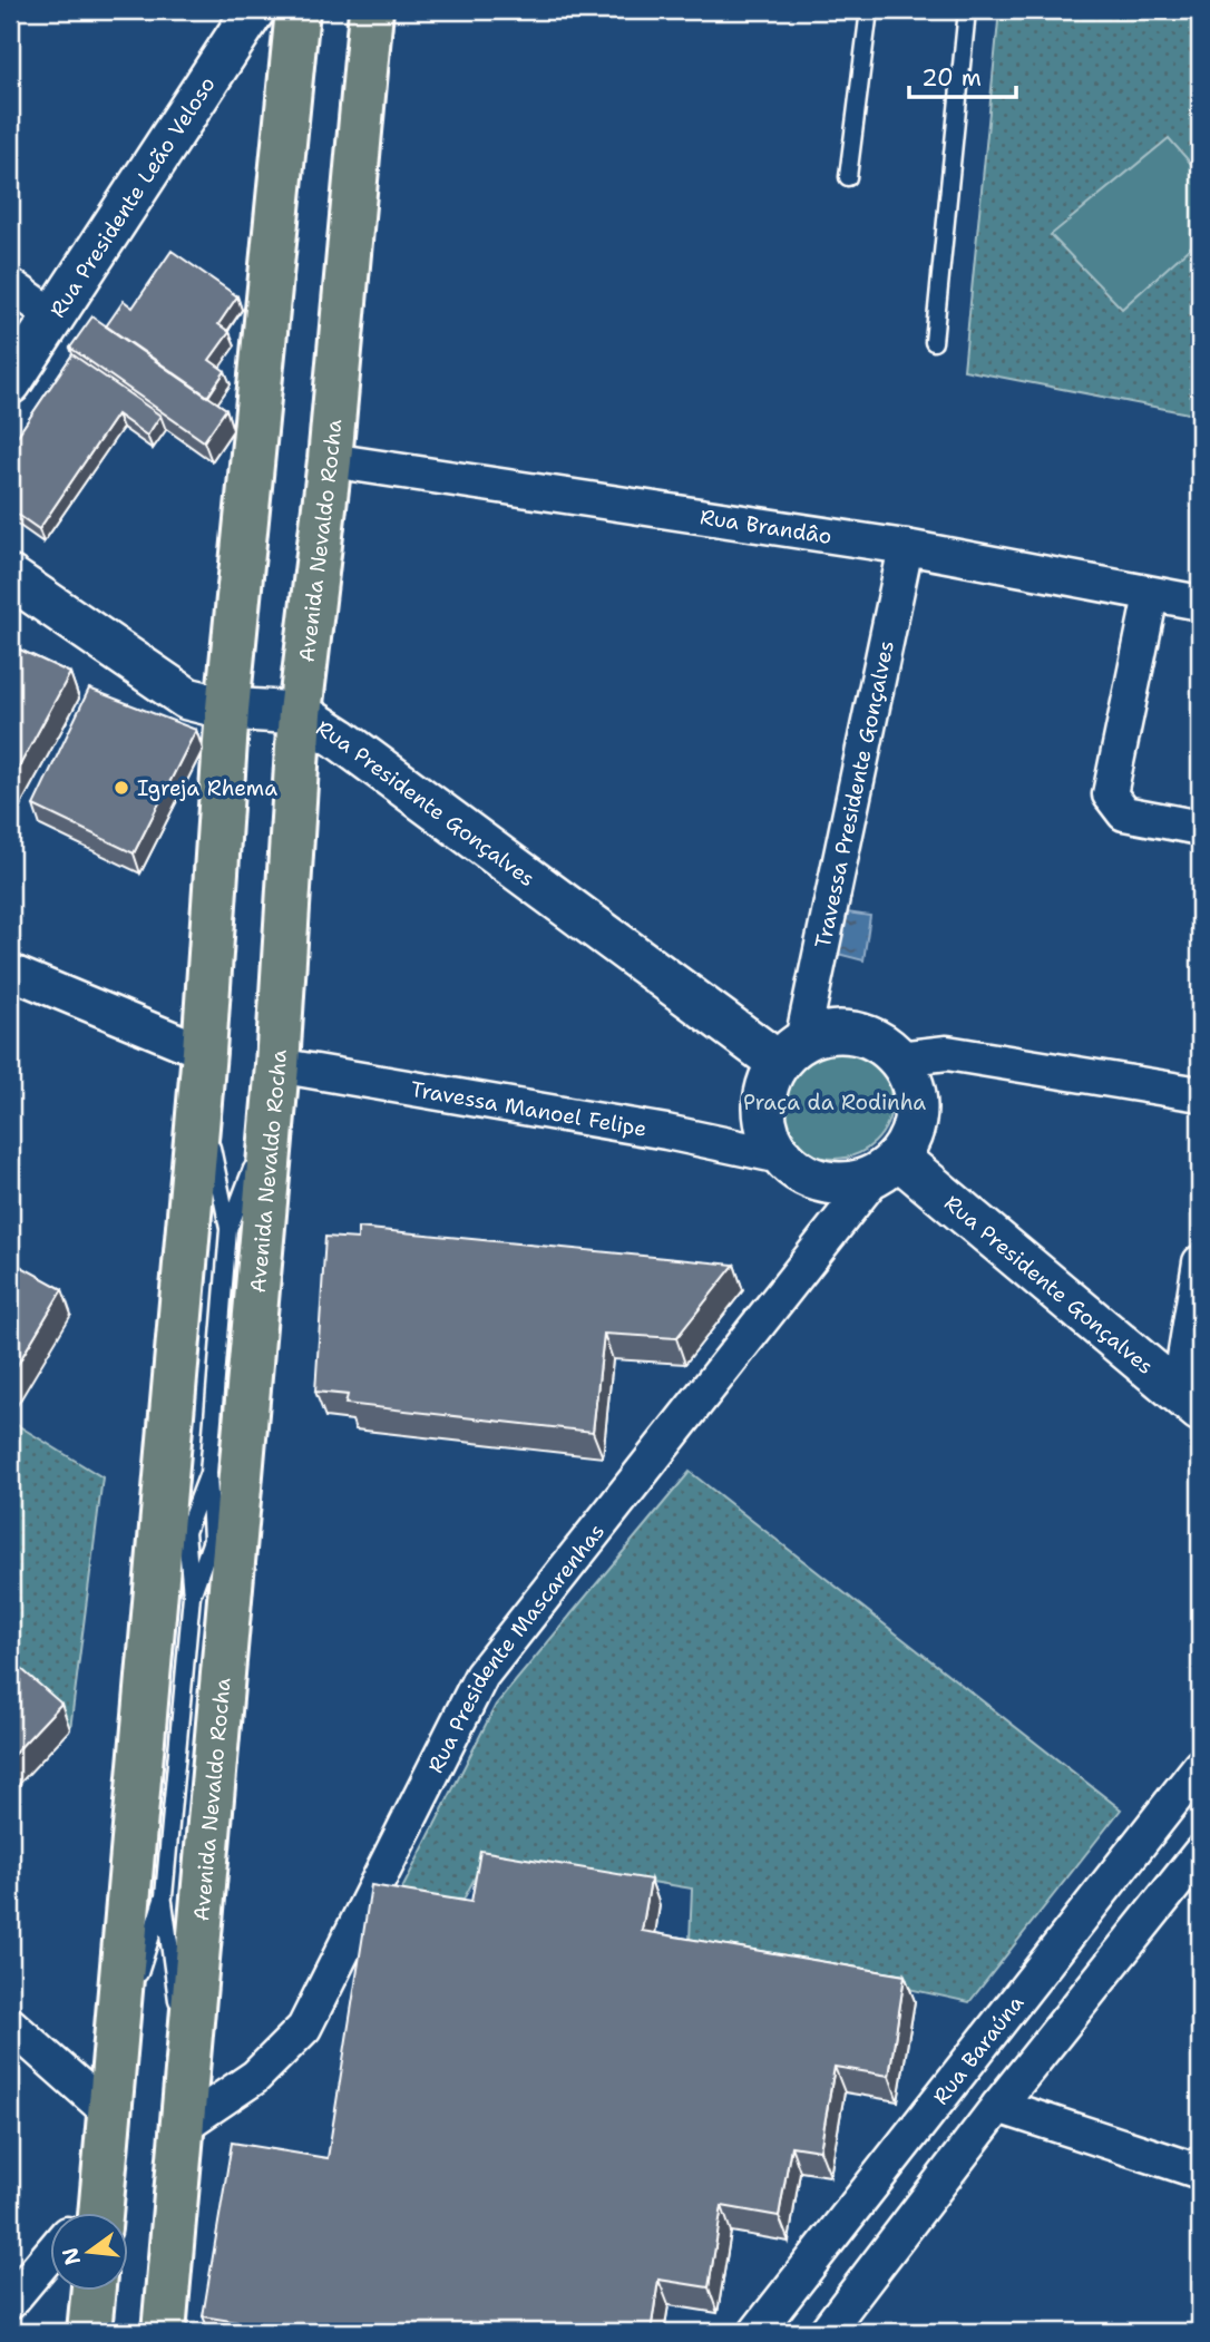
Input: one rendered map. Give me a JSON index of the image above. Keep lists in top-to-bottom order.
{
  "streets": {
    "highway": ["Avenida Nevaldo Rocha"],
    "street": [
      "Rua Presidente Leão Veloso",
      "Rua Brandâo",
      "Travessa Presidente Gonçalves",
      "Rua Presidente Gonçalves",
      "Travessa Manoel Felipe",
      "Rua Presidente Mascarenhas",
      "Rua Baraúna"
    ]
  },
  "crossings": [
    ["Rua Brandâo", "Avenida Nevaldo Rocha"],
    ["Rua Brandâo", "Travessa Presidente Gonçalves"],
    ["Avenida Nevaldo Rocha", "Rua Presidente Gonçalves"],
    ["Avenida Nevaldo Rocha", "Travessa Manoel Felipe"],
    ["Avenida Nevaldo Rocha", "Rua Presidente Mascarenhas"],
    ["Travessa Presidente Gonçalves", "Rua Presidente Gonçalves"],
    ["Travessa Presidente Gonçalves", "Travessa Manoel Felipe"],
    ["Travessa Presidente Gonçalves", "Rua Presidente Mascarenhas"],
    ["Rua Presidente Gonçalves", "Travessa Manoel Felipe"],
    ["Rua Presidente Gonçalves", "Rua Presidente Mascarenhas"],
    ["Travessa Manoel Felipe", "Rua Presidente Mascarenhas"]
  ],
  "parks": ["Praça da Rodinha"],
  "places": ["Igreja Rhema"],
  "scale_bar": "20 m",
  "north": "left"
}
